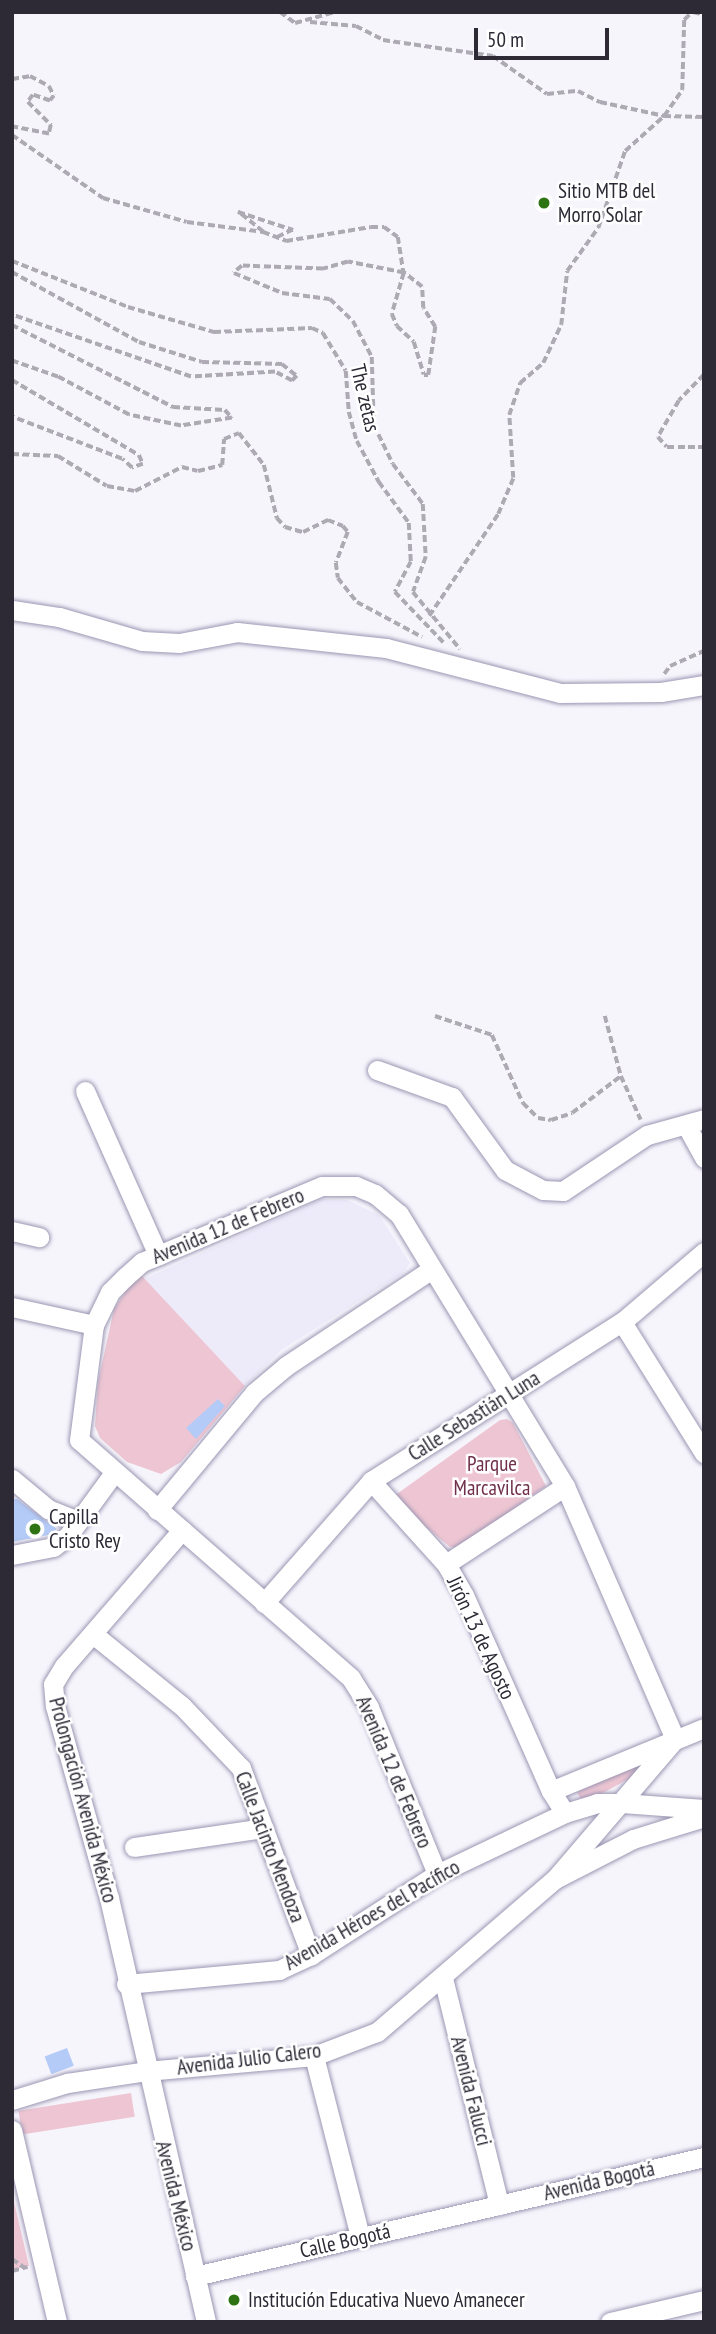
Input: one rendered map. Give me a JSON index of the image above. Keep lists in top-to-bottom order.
{
  "streets": {
    "street": [
      "Avenida 12 de Febrero",
      "Calle Sebastián Luna",
      "Jirón 13 de Agosto",
      "Prolongación Avenida México",
      "Calle Jacinto Mendoza",
      "Avenida Héroes del Pacífico",
      "Avenida Julio Calero",
      "Avenida Falucci",
      "Avenida Bogotá",
      "Avenida México",
      "Calle Bogotá"
    ],
    "path": ["The zetas"]
  },
  "crossings": [
    ["Avenida 12 de Febrero", "Calle Sebastián Luna"],
    ["Avenida 12 de Febrero", "Prolongación Avenida México"],
    ["Avenida 12 de Febrero", "Avenida Héroes del Pacífico"],
    ["Avenida 12 de Febrero", "Avenida Julio Calero"],
    ["Calle Sebastián Luna", "Jirón 13 de Agosto"],
    ["Jirón 13 de Agosto", "Avenida Héroes del Pacífico"],
    ["Prolongación Avenida México", "Calle Jacinto Mendoza"],
    ["Prolongación Avenida México", "Avenida Héroes del Pacífico"],
    ["Prolongación Avenida México", "Avenida Julio Calero"],
    ["Prolongación Avenida México", "Avenida México"],
    ["Calle Jacinto Mendoza", "Avenida Héroes del Pacífico"],
    ["Avenida Héroes del Pacífico", "Avenida Julio Calero"],
    ["Avenida Julio Calero", "Avenida Falucci"],
    ["Avenida Julio Calero", "Avenida México"],
    ["Avenida Falucci", "Avenida Bogotá"],
    ["Avenida Falucci", "Calle Bogotá"],
    ["Avenida Bogotá", "Calle Bogotá"],
    ["Avenida México", "Calle Bogotá"]
  ],
  "parks": ["Parque Marcavilca"],
  "places": ["Sitio MTB del Morro Solar", "Capilla Cristo Rey", "Institución Educativa Nuevo Amanecer"],
  "scale_bar": "50 m"
}
